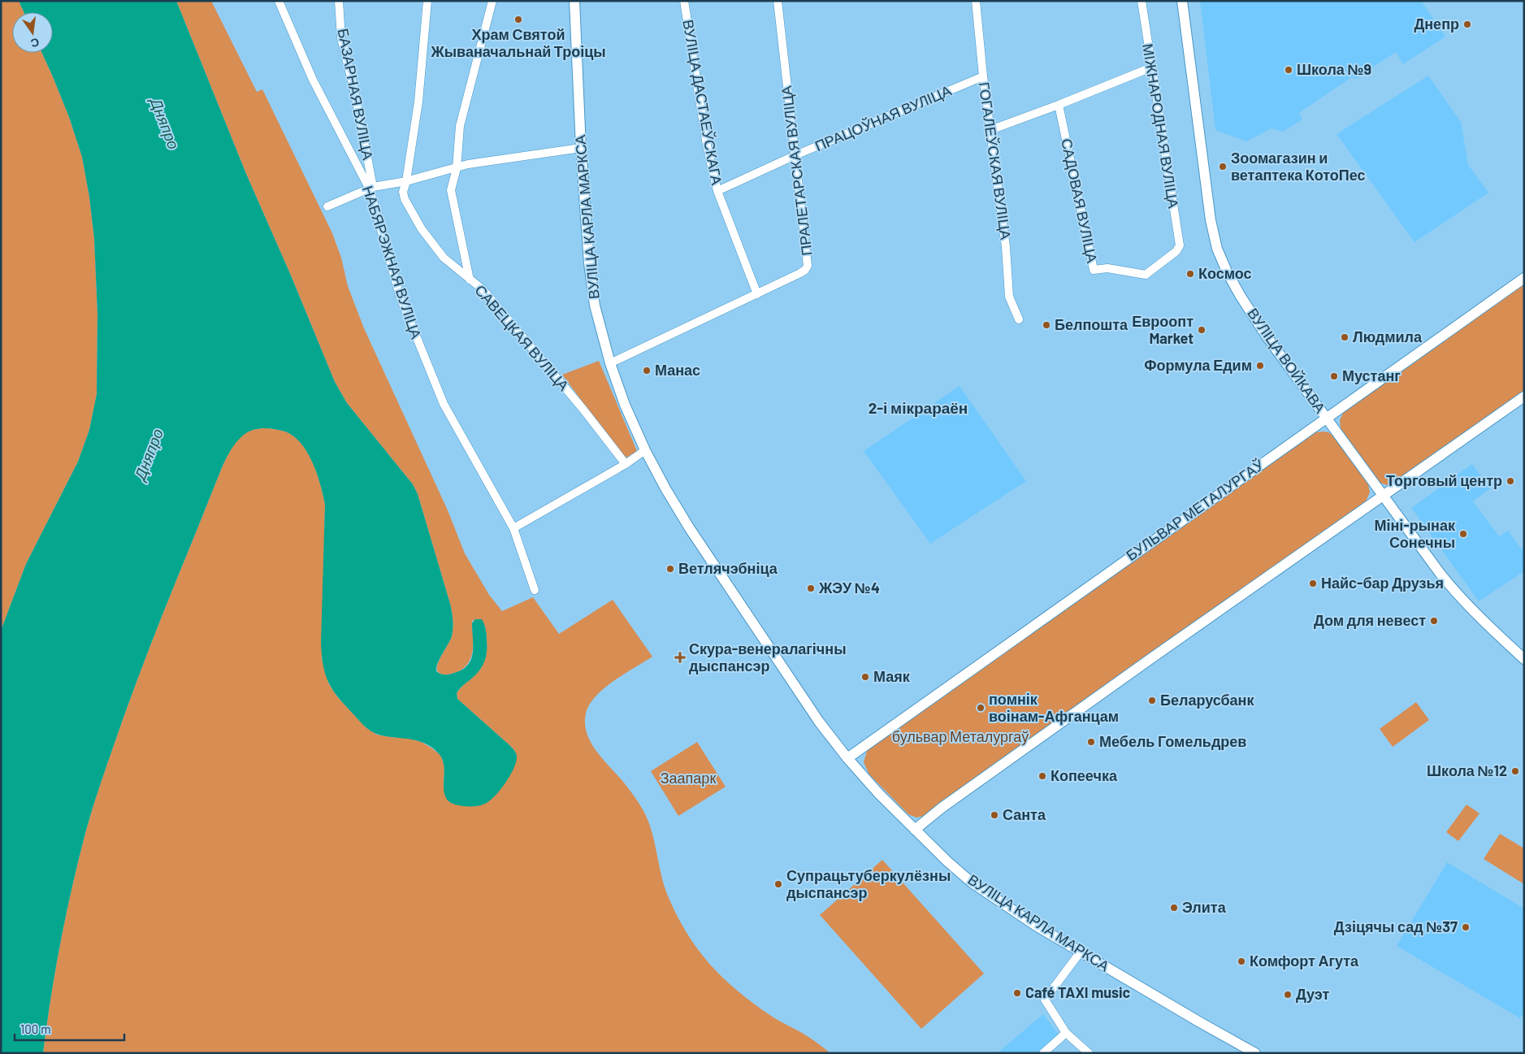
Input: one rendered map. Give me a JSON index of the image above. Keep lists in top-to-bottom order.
{
  "streets": {
    "main road": ["ВУЛІЦА КАРЛА МАРКСА", "ВУЛІЦА ВОЙКАВА", "БУЛЬВАР МЕТАЛУРГАЎ"],
    "street": [
      "БАЗАРНАЯ ВУЛІЦА",
      "ВУЛІЦА ДАСТАЕЎСКАГА",
      "ПРАЦОЎНАЯ ВУЛІЦА",
      "МІЖНАРОДНАЯ ВУЛІЦА",
      "ГОГАЛЕЎСКАЯ ВУЛІЦА",
      "ПРАЛЕТАРСКАЯ ВУЛІЦА",
      "САДОВАЯ ВУЛІЦА",
      "НАБЯРЭЖНАЯ ВУЛІЦА",
      "САВЕЦКАЯ ВУЛІЦА"
    ]
  },
  "crossings": [
    ["БАЗАРНАЯ ВУЛІЦА", "НАБЯРЭЖНАЯ ВУЛІЦА"],
    ["ВУЛІЦА ДАСТАЕЎСКАГА", "ПРАЦОЎНАЯ ВУЛІЦА"],
    ["ВУЛІЦА ДАСТАЕЎСКАГА", "ПРАЛЕТАРСКАЯ ВУЛІЦА"],
    ["ПРАЦОЎНАЯ ВУЛІЦА", "ГОГАЛЕЎСКАЯ ВУЛІЦА"],
    ["ПРАЦОЎНАЯ ВУЛІЦА", "ПРАЛЕТАРСКАЯ ВУЛІЦА"],
    ["МІЖНАРОДНАЯ ВУЛІЦА", "САДОВАЯ ВУЛІЦА"],
    ["ПРАЛЕТАРСКАЯ ВУЛІЦА", "ВУЛІЦА КАРЛА МАРКСА"],
    ["ВУЛІЦА КАРЛА МАРКСА", "БУЛЬВАР МЕТАЛУРГАЎ"],
    ["ВУЛІЦА ВОЙКАВА", "БУЛЬВАР МЕТАЛУРГАЎ"]
  ],
  "districts": ["2-і мікрараён"],
  "water": ["Дняпро"],
  "parks": ["бульвар Металургаў", "Заапарк"],
  "places": {
    "other": [
      "Храм Святой Жываначальнай Троіцы",
      "Днепр",
      "Школа №9",
      "Зоомагазин и ветаптека КотоПес",
      "Космос",
      "Белпошта",
      "Евроопт Market",
      "Людмила",
      "Формула Едим",
      "Манас",
      "Мустанг",
      "Торговый центр",
      "Міні-рынак Сонечны",
      "Ветлячэбніца",
      "Найс-бар Друзья",
      "ЖЭУ №4",
      "Дом для невест",
      "Маяк",
      "Беларусбанк",
      "помнік воінам-Афганцам",
      "Мебель Гомельдрев",
      "Школа №12",
      "Копеечка",
      "Санта",
      "Супрацьтуберкулёзны дыспансэр",
      "Элита",
      "Дзіцячы сад №37",
      "Комфорт Агута",
      "Café TAXI music",
      "Дуэт"
    ],
    "health": ["Скура-венералагічны дыспансэр"]
  },
  "scale_bar": "100 m",
  "north": "bottom"
}
